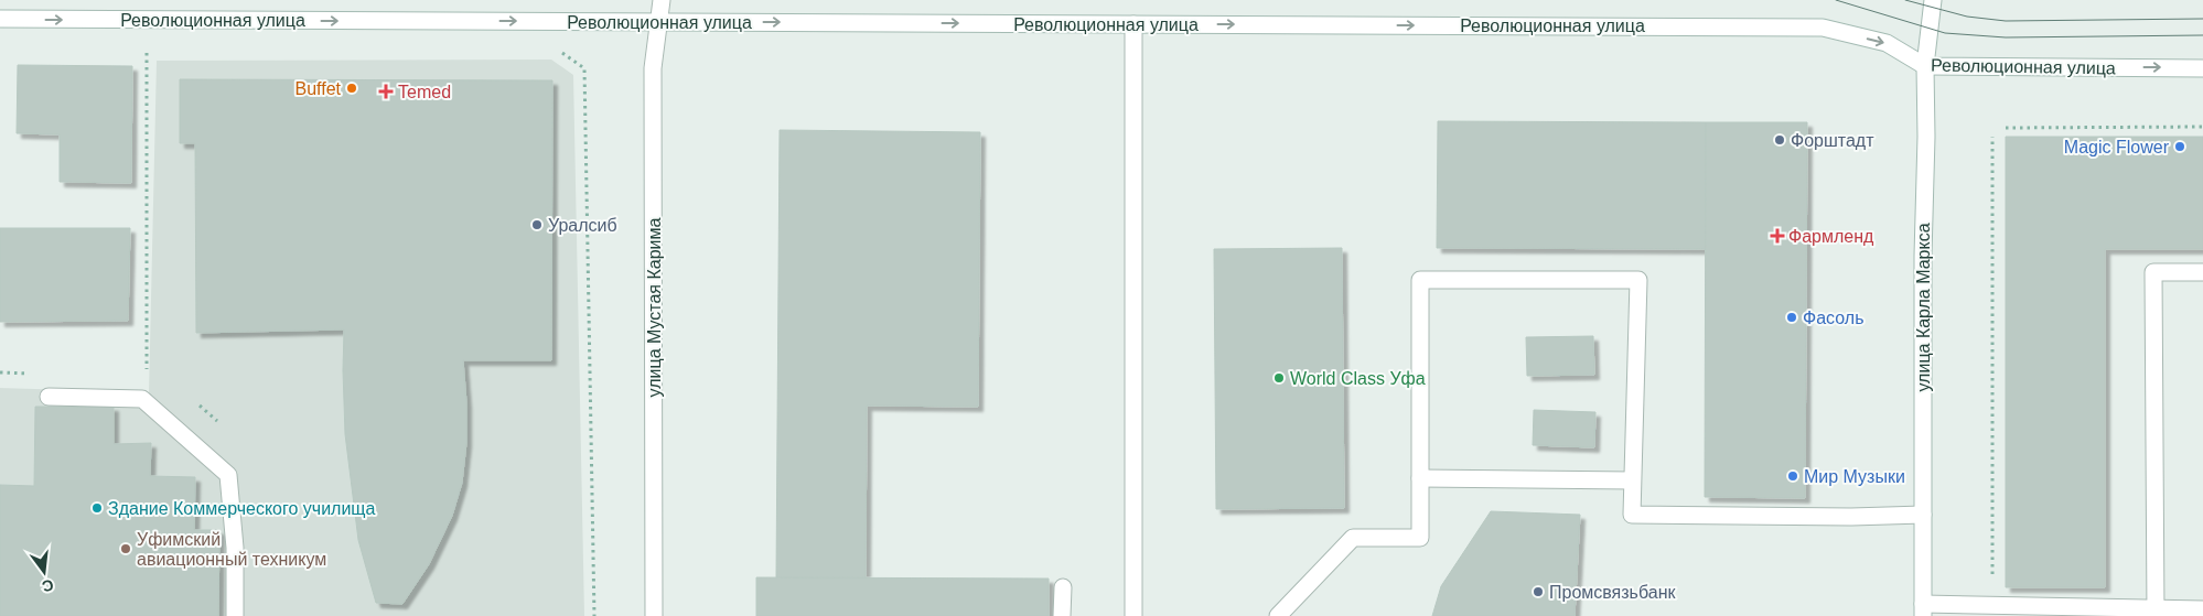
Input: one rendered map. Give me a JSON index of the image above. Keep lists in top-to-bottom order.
{
  "streets": {
    "street": ["Революционная улица", "улица Мустая Карима", "улица Карла Маркса"]
  },
  "crossings": [
    ["Революционная улица", "улица Мустая Карима"],
    ["Революционная улица", "улица Карла Маркса"]
  ],
  "one_way": ["Революционная улица"],
  "places": {
    "other": [
      "Buffet",
      "Форштадт",
      "Magic Flower",
      "Уралсиб",
      "Фасоль",
      "World Class Уфа",
      "Мир Музыки",
      "Здание Коммерческого училища",
      "Уфимский авиационный техникум",
      "Промсвязьбанк"
    ],
    "health": ["Temed", "Фармленд"]
  },
  "north": "bottom"
}
